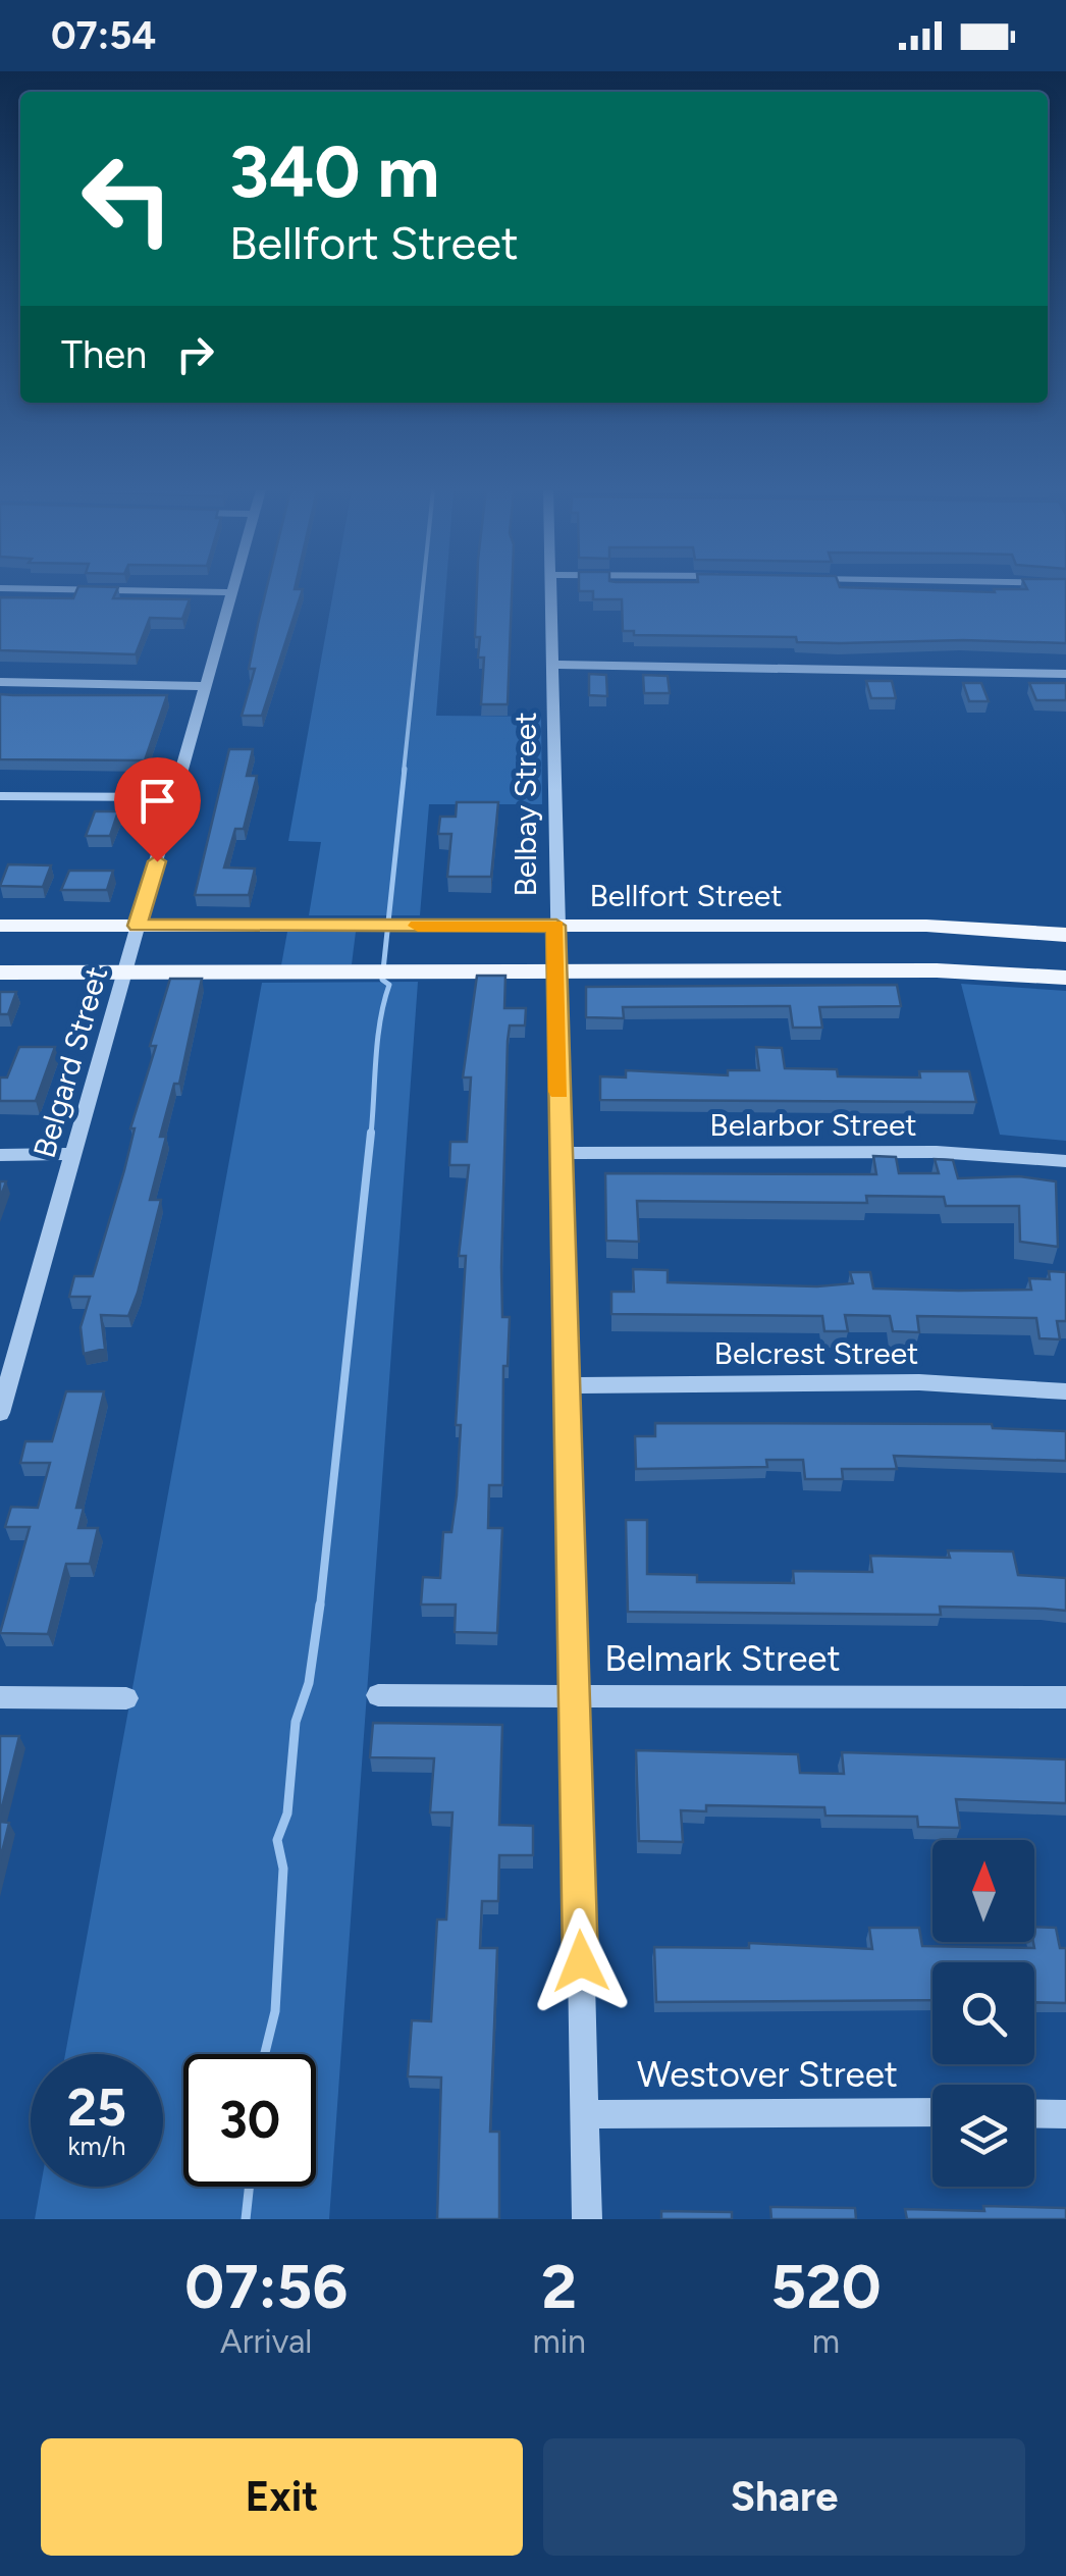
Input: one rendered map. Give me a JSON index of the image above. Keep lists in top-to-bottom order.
{
  "streets": {
    "main road": ["Bellfort Street"],
    "street": [
      "Belbay Street",
      "Belgard Street",
      "Belarbor Street",
      "Belcrest Street",
      "Belmark Street",
      "Westover Street"
    ]
  },
  "crossings": [
    ["Belbay Street", "Bellfort Street"],
    ["Belbay Street", "Belarbor Street"],
    ["Belbay Street", "Belcrest Street"],
    ["Belbay Street", "Belmark Street"],
    ["Belbay Street", "Westover Street"],
    ["Bellfort Street", "Belgard Street"]
  ],
  "north": "top",
  "page": {
    "status": "07:54",
    "turn": ["340 m", "Bellfort Street"],
    "then": "Then",
    "speed": "25 km/h",
    "limit": "30",
    "eta": [
      "07:56",
      "Arrival",
      "2",
      "min",
      "520",
      "m"
    ],
    "buttons": ["Exit", "Share"]
  }
}
